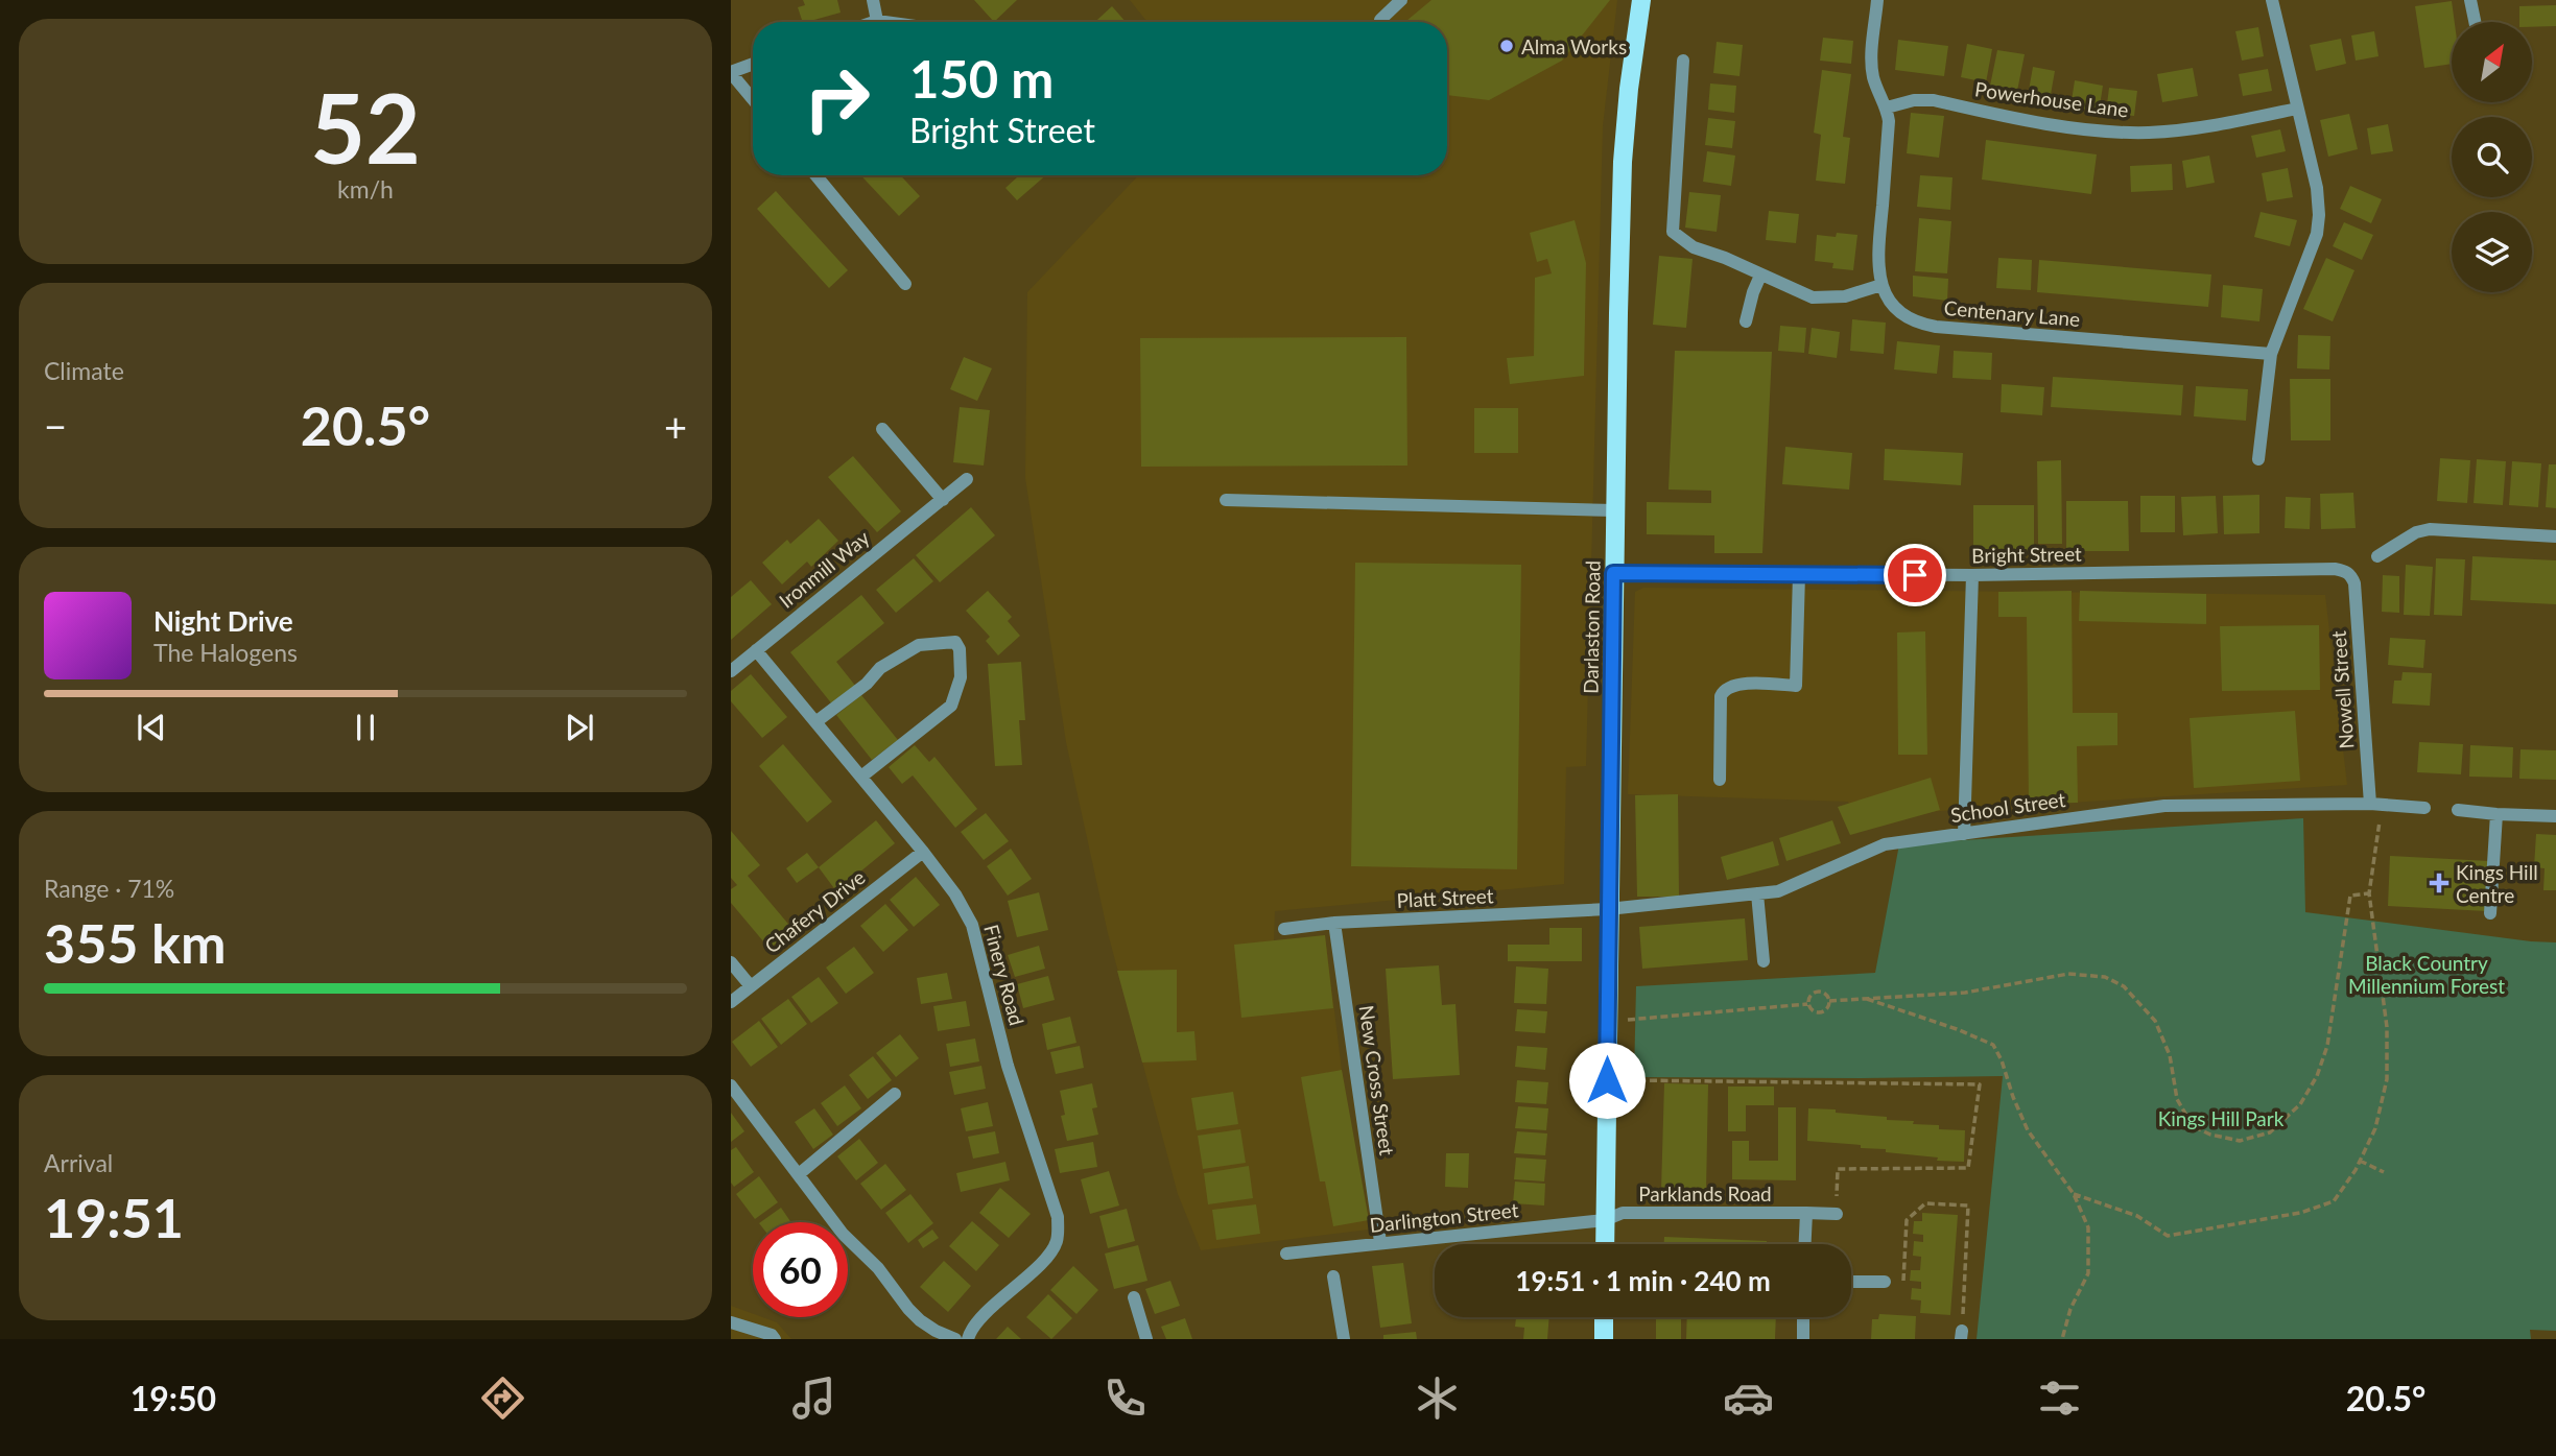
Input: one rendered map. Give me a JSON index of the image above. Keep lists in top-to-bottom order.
{
  "streets": {
    "main road": ["Darlaston Road"],
    "street": [
      "Powerhouse Lane",
      "Centenary Lane",
      "Bright Street",
      "Ironmill Way",
      "Nowell Street",
      "School Street",
      "Platt Street",
      "Chafery Drive",
      "Finery Road",
      "New Cross Street",
      "Parklands Road",
      "Darlington Street"
    ]
  },
  "crossings": [
    ["Bright Street", "Darlaston Road"],
    ["Bright Street", "Nowell Street"],
    ["Ironmill Way", "Finery Road"],
    ["Darlaston Road", "School Street"],
    ["Darlaston Road", "Platt Street"],
    ["Darlaston Road", "Parklands Road"],
    ["Darlaston Road", "Darlington Street"],
    ["Nowell Street", "School Street"],
    ["School Street", "Platt Street"],
    ["Platt Street", "New Cross Street"],
    ["Chafery Drive", "Finery Road"],
    ["New Cross Street", "Darlington Street"],
    ["Parklands Road", "Darlington Street"]
  ],
  "parks": ["Black Country Millennium Forest", "Kings Hill Park"],
  "places": {
    "other": ["Alma Works"],
    "health": ["Kings Hill Centre"]
  },
  "north": "top right",
  "page": {
    "tile": [
      ["52", "km/h"],
      "Climate",
      ["Range · 71%", "355 km"],
      ["Arrival", "19:51"]
    ],
    "turn": ["150 m", "Bright Street"],
    "heat": ["−", "20.5°", "+"],
    "song": ["Night Drive", "The Halogens"],
    "limit": "60",
    "trip": "19:51 · 1 min · 240 m",
    "tabs": ["19:50", "20.5°"]
  }
}
